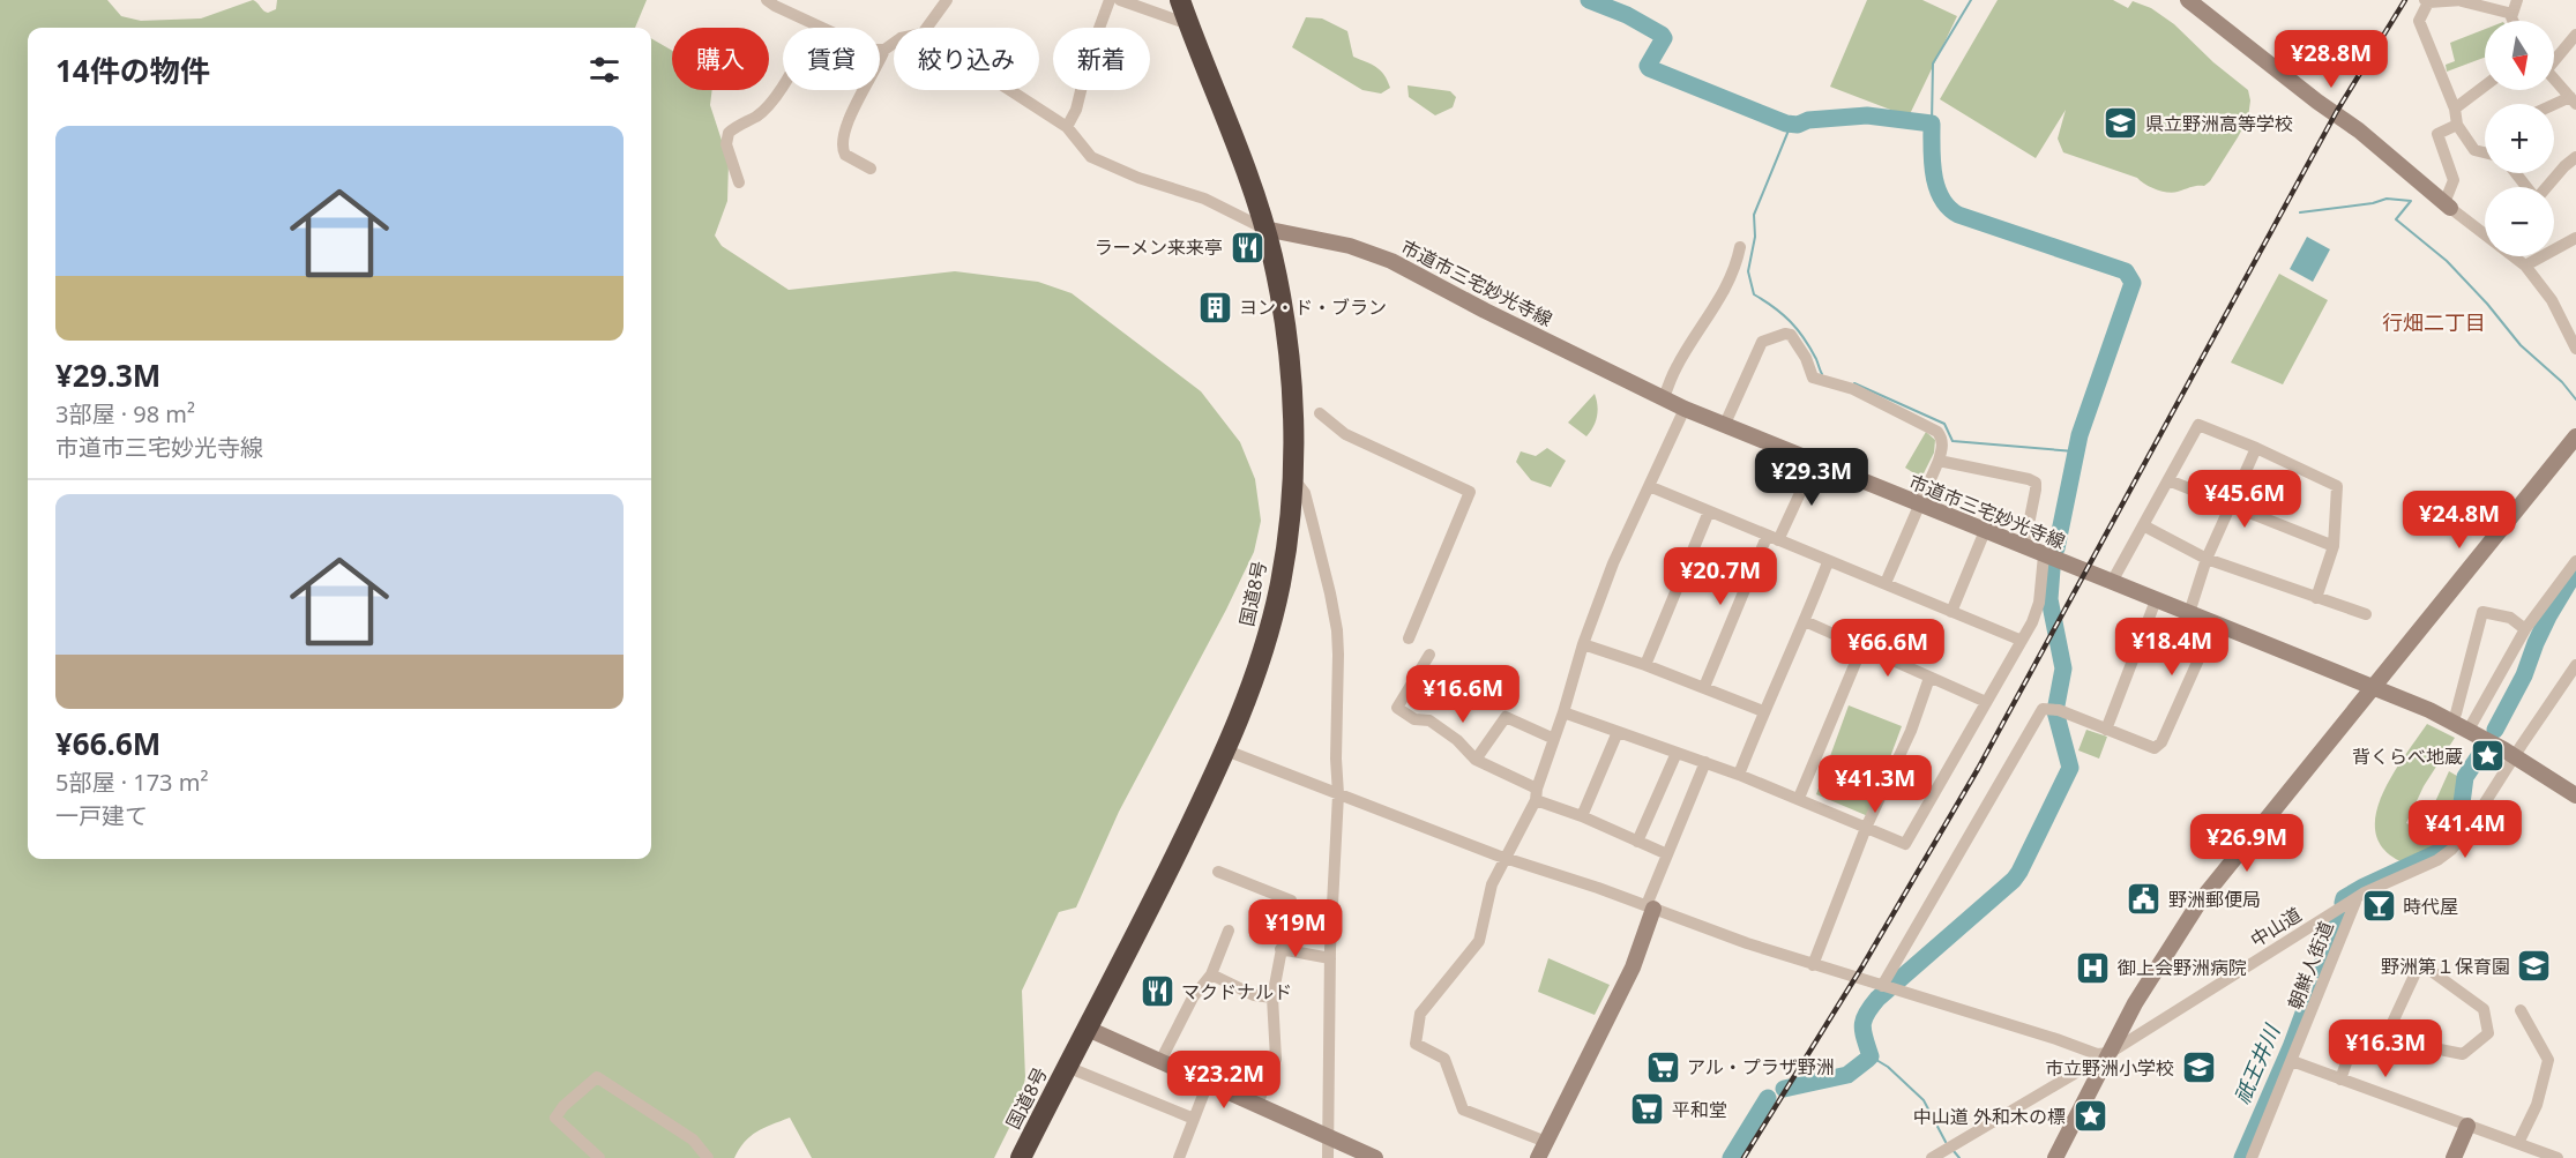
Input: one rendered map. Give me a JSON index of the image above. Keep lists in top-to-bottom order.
{
  "streets": {
    "highway": ["国道8号"],
    "street": ["市道市三宅妙光寺線", "中山道", "朝鮮人街道"]
  },
  "crossings": [
    ["市道市三宅妙光寺線", "国道8号"],
    ["市道市三宅妙光寺線", "中山道"],
    ["中山道", "朝鮮人街道"]
  ],
  "districts": ["行畑二丁目"],
  "water": ["祇王井川"],
  "places": {
    "school or university": ["県立野洲高等学校", "野洲第１保育園", "市立野洲小学校"],
    "restaurant": ["ラーメン来来亭", "マクドナルド"],
    "building": ["ヨン・ド・ブラン"],
    "place": ["背くらべ地蔵", "中山道 外和木の標"],
    "public building": ["野洲郵便局"],
    "bar": ["時代屋"],
    "hospital": ["御上会野洲病院"],
    "supermarket": ["アル・プラザ野洲", "平和堂"]
  },
  "north": "bottom",
  "page": {
    "map_buttons": ["+", "−"],
    "chip": [
      "購入",
      "賃貸",
      "絞り込み",
      "新着"
    ],
    "heading": "14件の物件",
    "price": [
      "¥28.8M",
      "¥29.3M",
      "¥45.6M",
      "¥24.8M",
      "¥20.7M",
      "¥18.4M",
      "¥66.6M",
      "¥16.6M",
      "¥41.3M",
      "¥41.4M",
      "¥26.9M",
      "¥19M",
      "¥16.3M",
      "¥23.2M"
    ],
    "list": [
      {
        "name": "¥29.3M",
        "note": "3部屋 · 98 m² · 市道市三宅妙光寺線"
      },
      {
        "name": "¥66.6M",
        "note": "5部屋 · 173 m² · 一戸建て"
      }
    ]
  }
}
